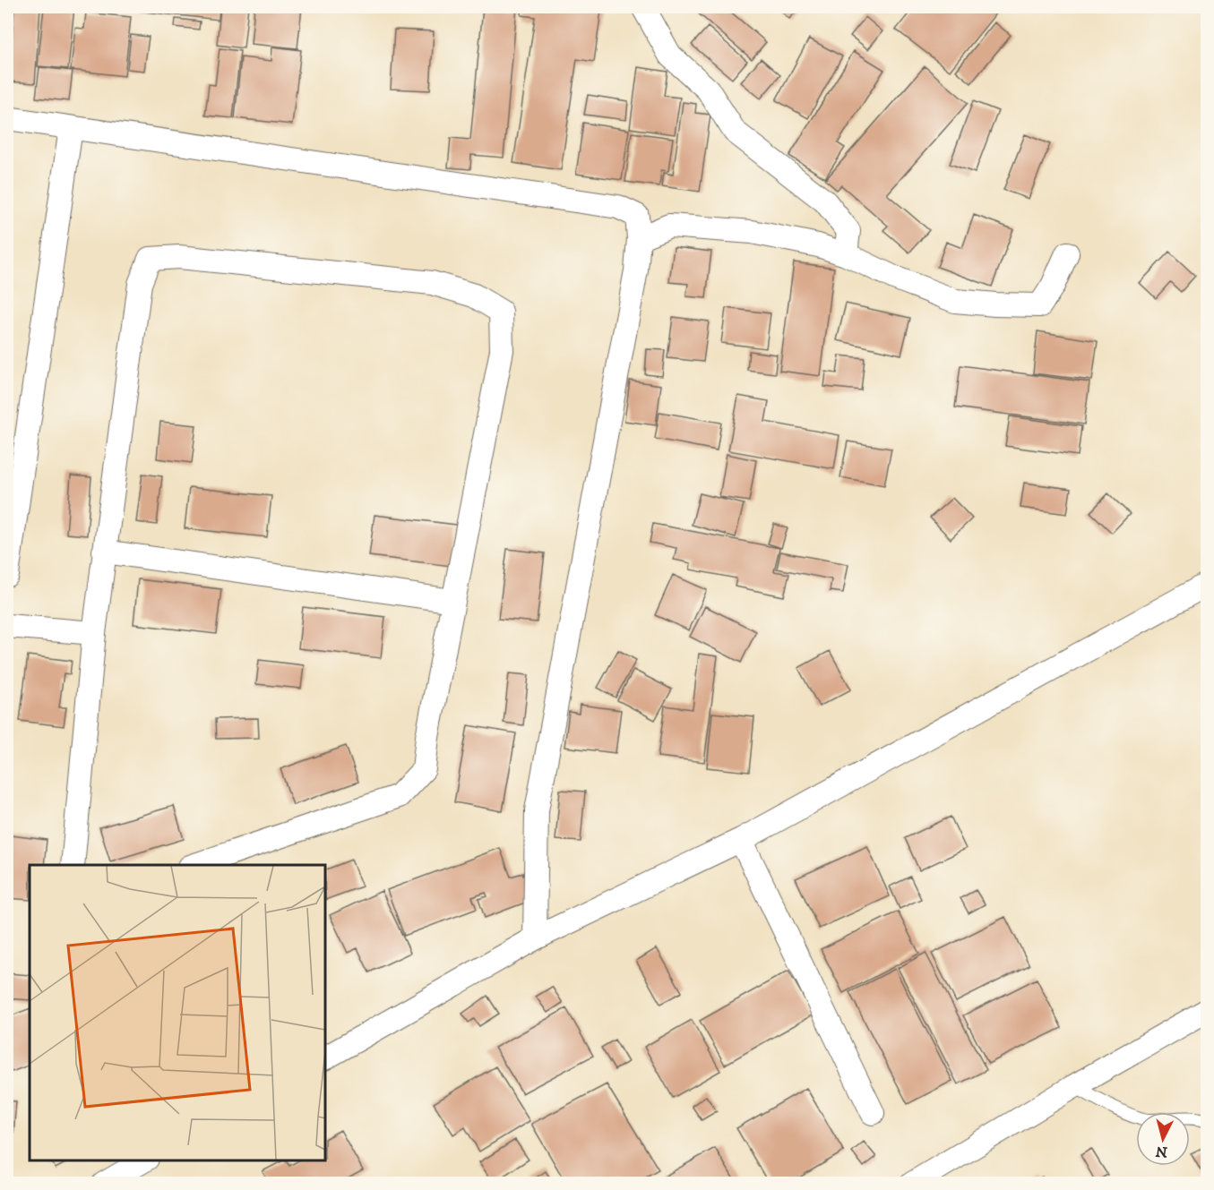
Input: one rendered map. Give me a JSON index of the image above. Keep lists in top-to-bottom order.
{
  "north": "bottom"
}
